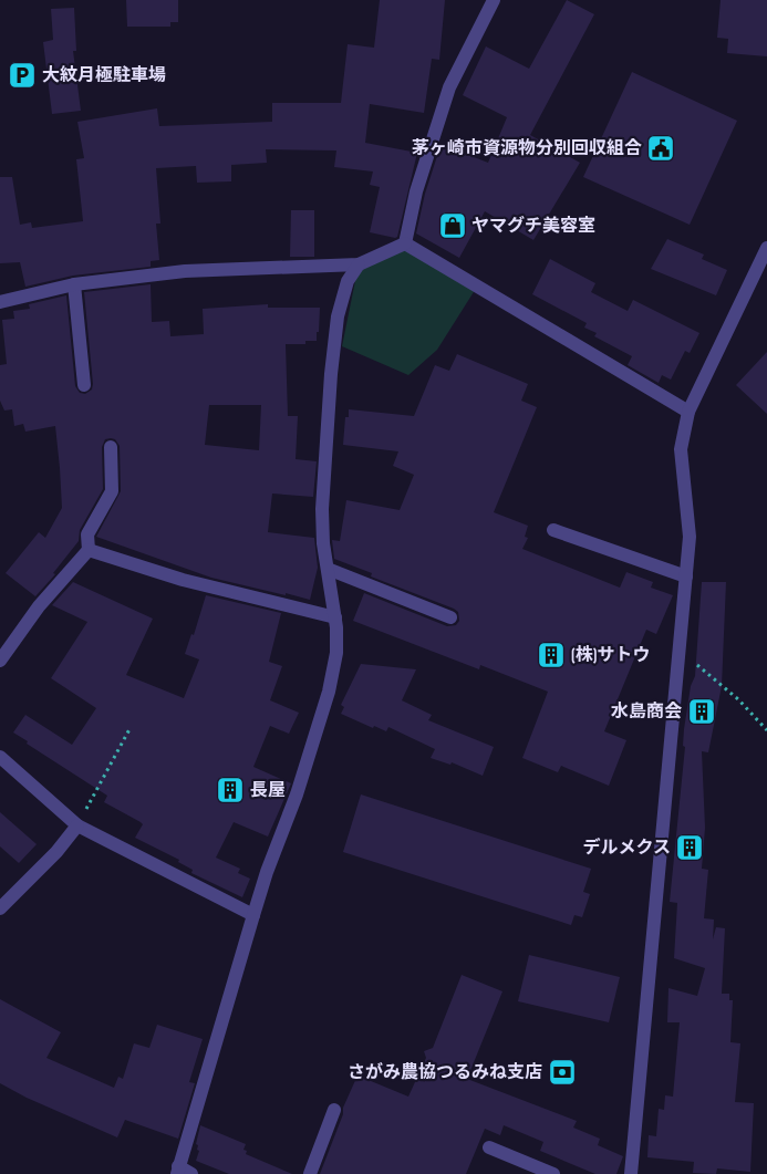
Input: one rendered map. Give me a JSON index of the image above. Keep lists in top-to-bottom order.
{
  "places": {
    "parking": ["大紋月極駐車場"],
    "public building": ["茅ヶ崎市資源物分別回収組合"],
    "shop": ["ヤマグチ美容室"],
    "building": [
      "(株)サトウ",
      "水島商会",
      "長屋",
      "デルメクス"
    ],
    "bank": ["さがみ農協つるみね支店"]
  }
}
